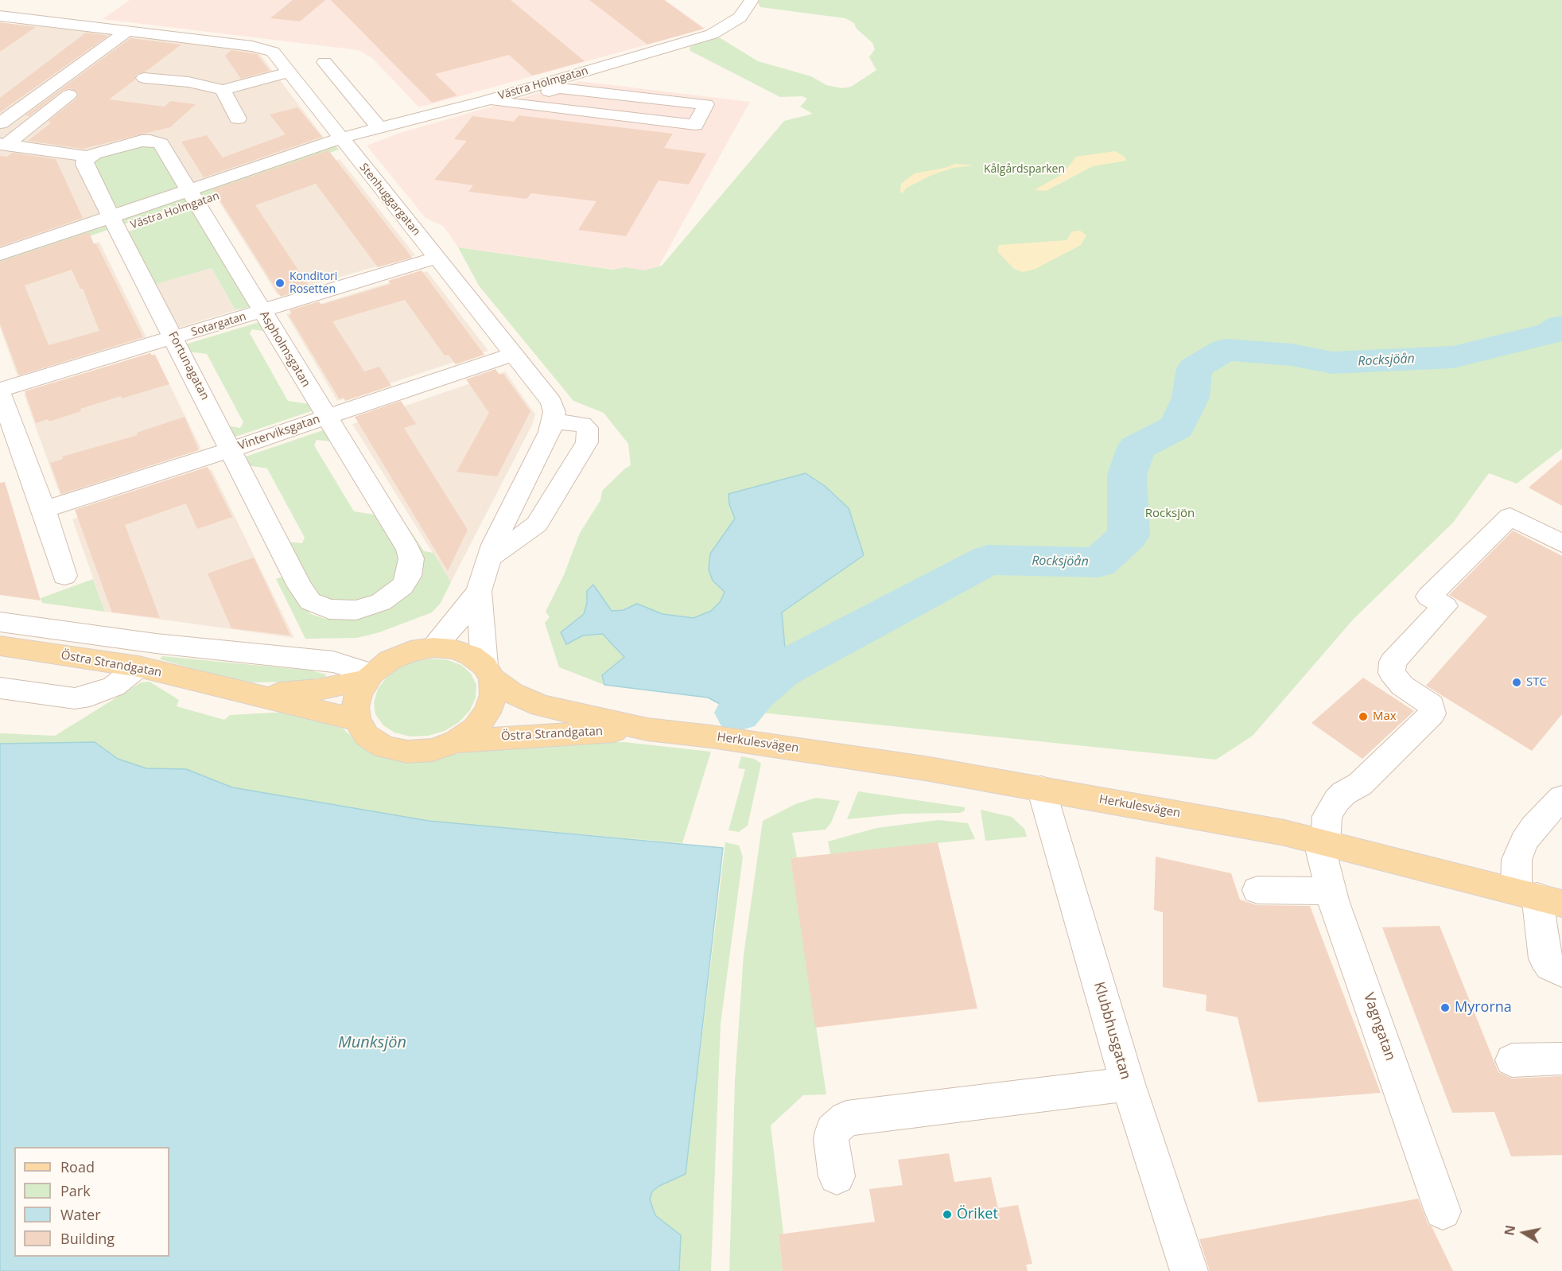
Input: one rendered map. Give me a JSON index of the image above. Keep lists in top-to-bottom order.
{
  "streets": {
    "main road": ["Östra Strandgatan", "Herkulesvägen"],
    "street": [
      "Västra Holmgatan",
      "Stenhuggargatan",
      "Sotargatan",
      "Aspholmsgatan",
      "Fortunagatan",
      "Vinterviksgatan",
      "Vagngatan",
      "Klubbhusgatan"
    ]
  },
  "crossings": [
    ["Västra Holmgatan", "Stenhuggargatan"],
    ["Västra Holmgatan", "Aspholmsgatan"],
    ["Västra Holmgatan", "Fortunagatan"],
    ["Stenhuggargatan", "Sotargatan"],
    ["Stenhuggargatan", "Vinterviksgatan"],
    ["Sotargatan", "Aspholmsgatan"],
    ["Sotargatan", "Fortunagatan"],
    ["Aspholmsgatan", "Fortunagatan"],
    ["Aspholmsgatan", "Vinterviksgatan"],
    ["Fortunagatan", "Vinterviksgatan"],
    ["Östra Strandgatan", "Herkulesvägen"],
    ["Herkulesvägen", "Vagngatan"],
    ["Herkulesvägen", "Klubbhusgatan"]
  ],
  "water": ["Rocksjöån", "Munksjön"],
  "parks": ["Kålgårdsparken", "Rocksjön"],
  "places": [
    "Konditori Rosetten",
    "STC",
    "Max",
    "Myrorna",
    "Öriket"
  ],
  "legend": [
    "Road",
    "Park",
    "Water",
    "Building"
  ],
  "north": "left"
}
